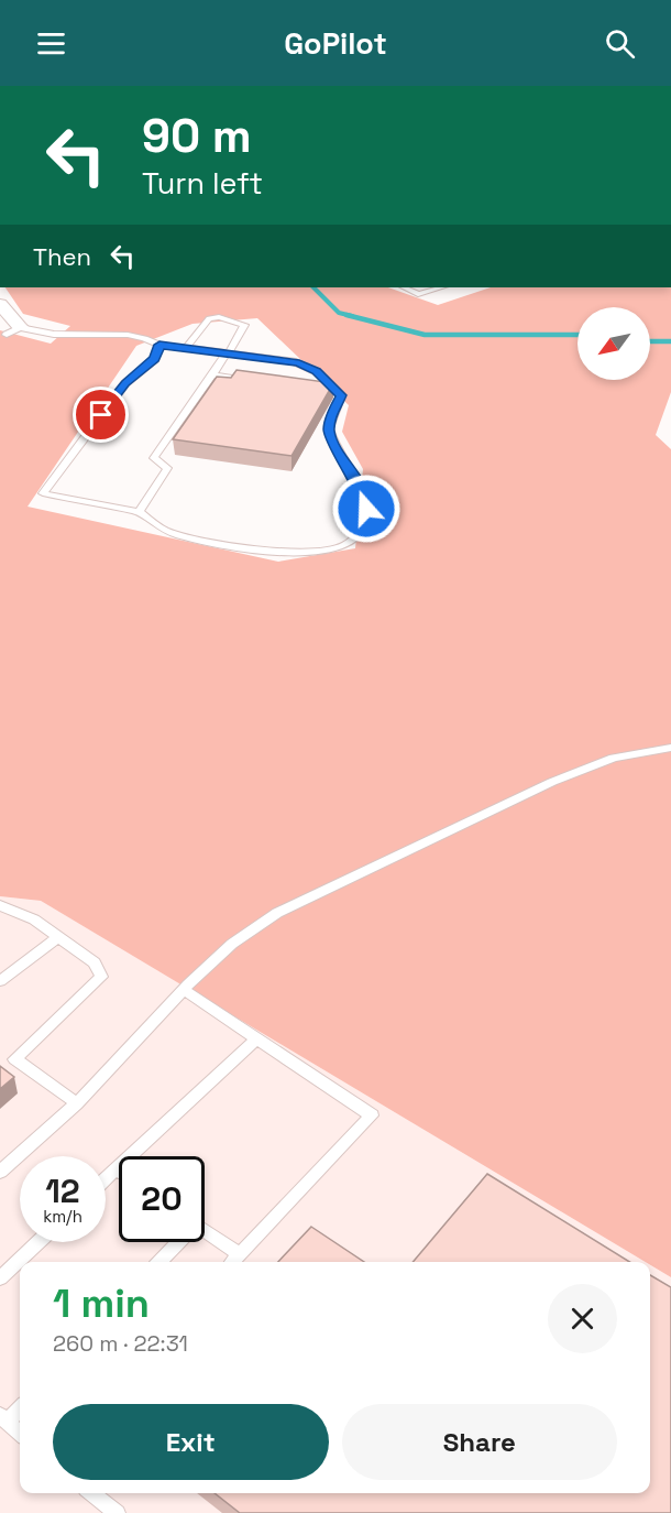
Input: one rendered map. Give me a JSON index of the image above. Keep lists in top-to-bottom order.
{
  "north": "bottom left",
  "page": {
    "header": "GoPilot",
    "turn": ["90 m", "Turn left"],
    "then": "Then",
    "speed": "12 km/h",
    "limit": "20",
    "heading": ["1 min", "260 m · 22:31"],
    "buttons": ["Exit", "Share"]
  }
}
